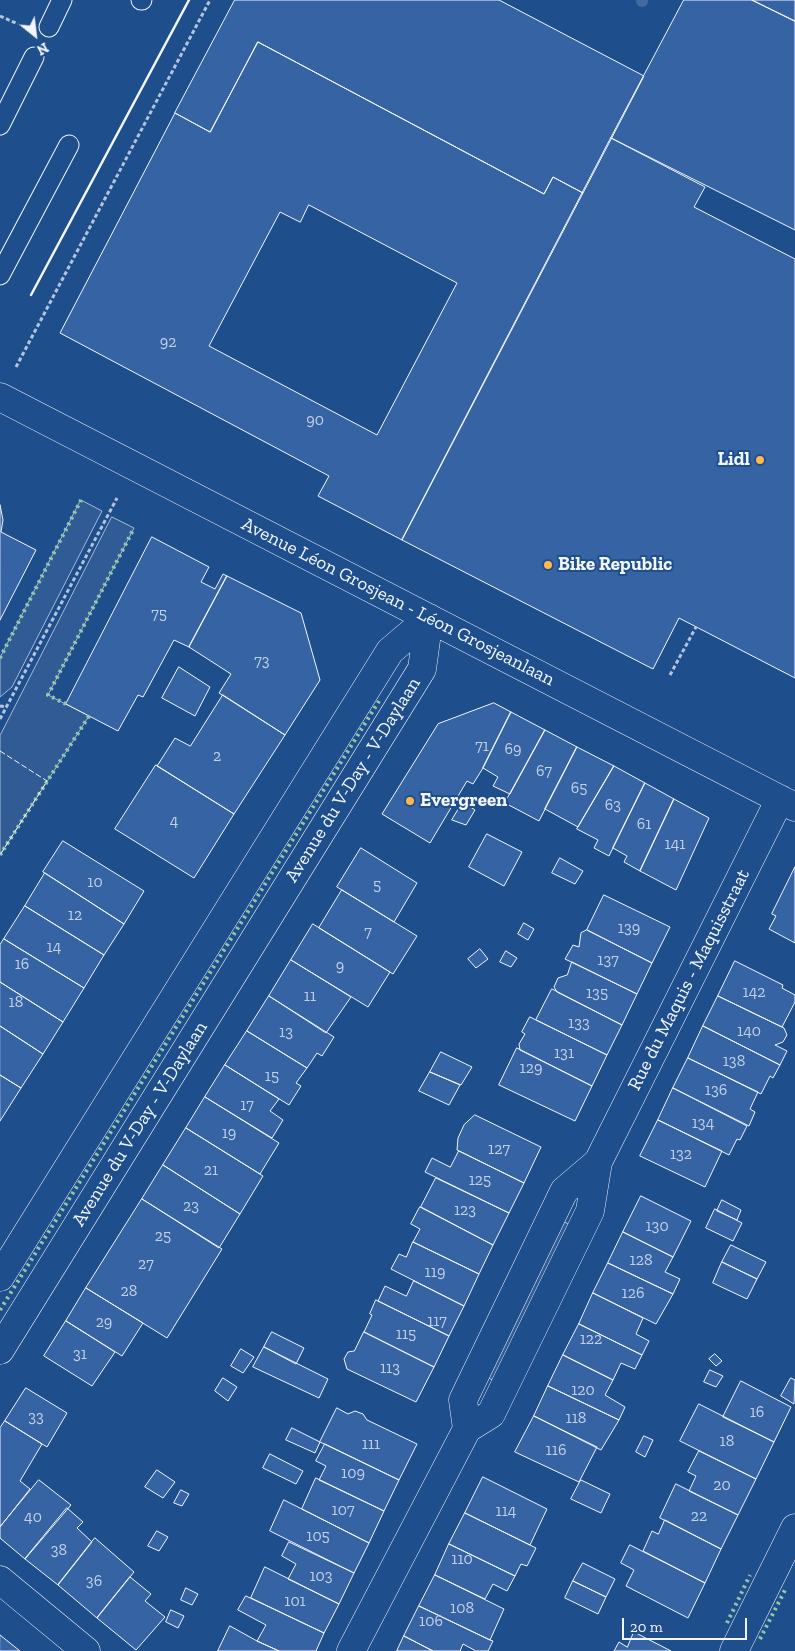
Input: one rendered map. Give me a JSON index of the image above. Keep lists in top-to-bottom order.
{
  "streets": {
    "street": ["Avenue Léon Grosjean - Léon Grosjeanlaan", "Avenue du V-Day - V-Daylaan", "Rue du Maquis - Maquisstraat"]
  },
  "crossings": [
    ["Avenue Léon Grosjean - Léon Grosjeanlaan", "Avenue du V-Day - V-Daylaan"],
    ["Avenue Léon Grosjean - Léon Grosjeanlaan", "Rue du Maquis - Maquisstraat"]
  ],
  "places": ["Lidl", "Bike Republic", "Evergreen"],
  "house_numbers": [
    "92",
    "90",
    "75",
    "73",
    "71",
    "69",
    "2",
    "67",
    "65",
    "63",
    "4",
    "61",
    "141",
    "10",
    "5",
    "12",
    "139",
    "7",
    "14",
    "137",
    "16",
    "9",
    "142",
    "135",
    "11",
    "18",
    "133",
    "140",
    "13",
    "131",
    "138",
    "129",
    "15",
    "136",
    "17",
    "134",
    "19",
    "127",
    "132",
    "21",
    "125",
    "23",
    "123",
    "130",
    "25",
    "128",
    "27",
    "119",
    "28",
    "126",
    "117",
    "29",
    "115",
    "122",
    "31",
    "113",
    "120",
    "16",
    "33",
    "118",
    "18",
    "111",
    "116",
    "109",
    "20",
    "107",
    "114",
    "22",
    "40",
    "105",
    "38",
    "110",
    "103",
    "36",
    "101",
    "108",
    "106"
  ],
  "scale_bar": "20 m",
  "north": "bottom right"
}
